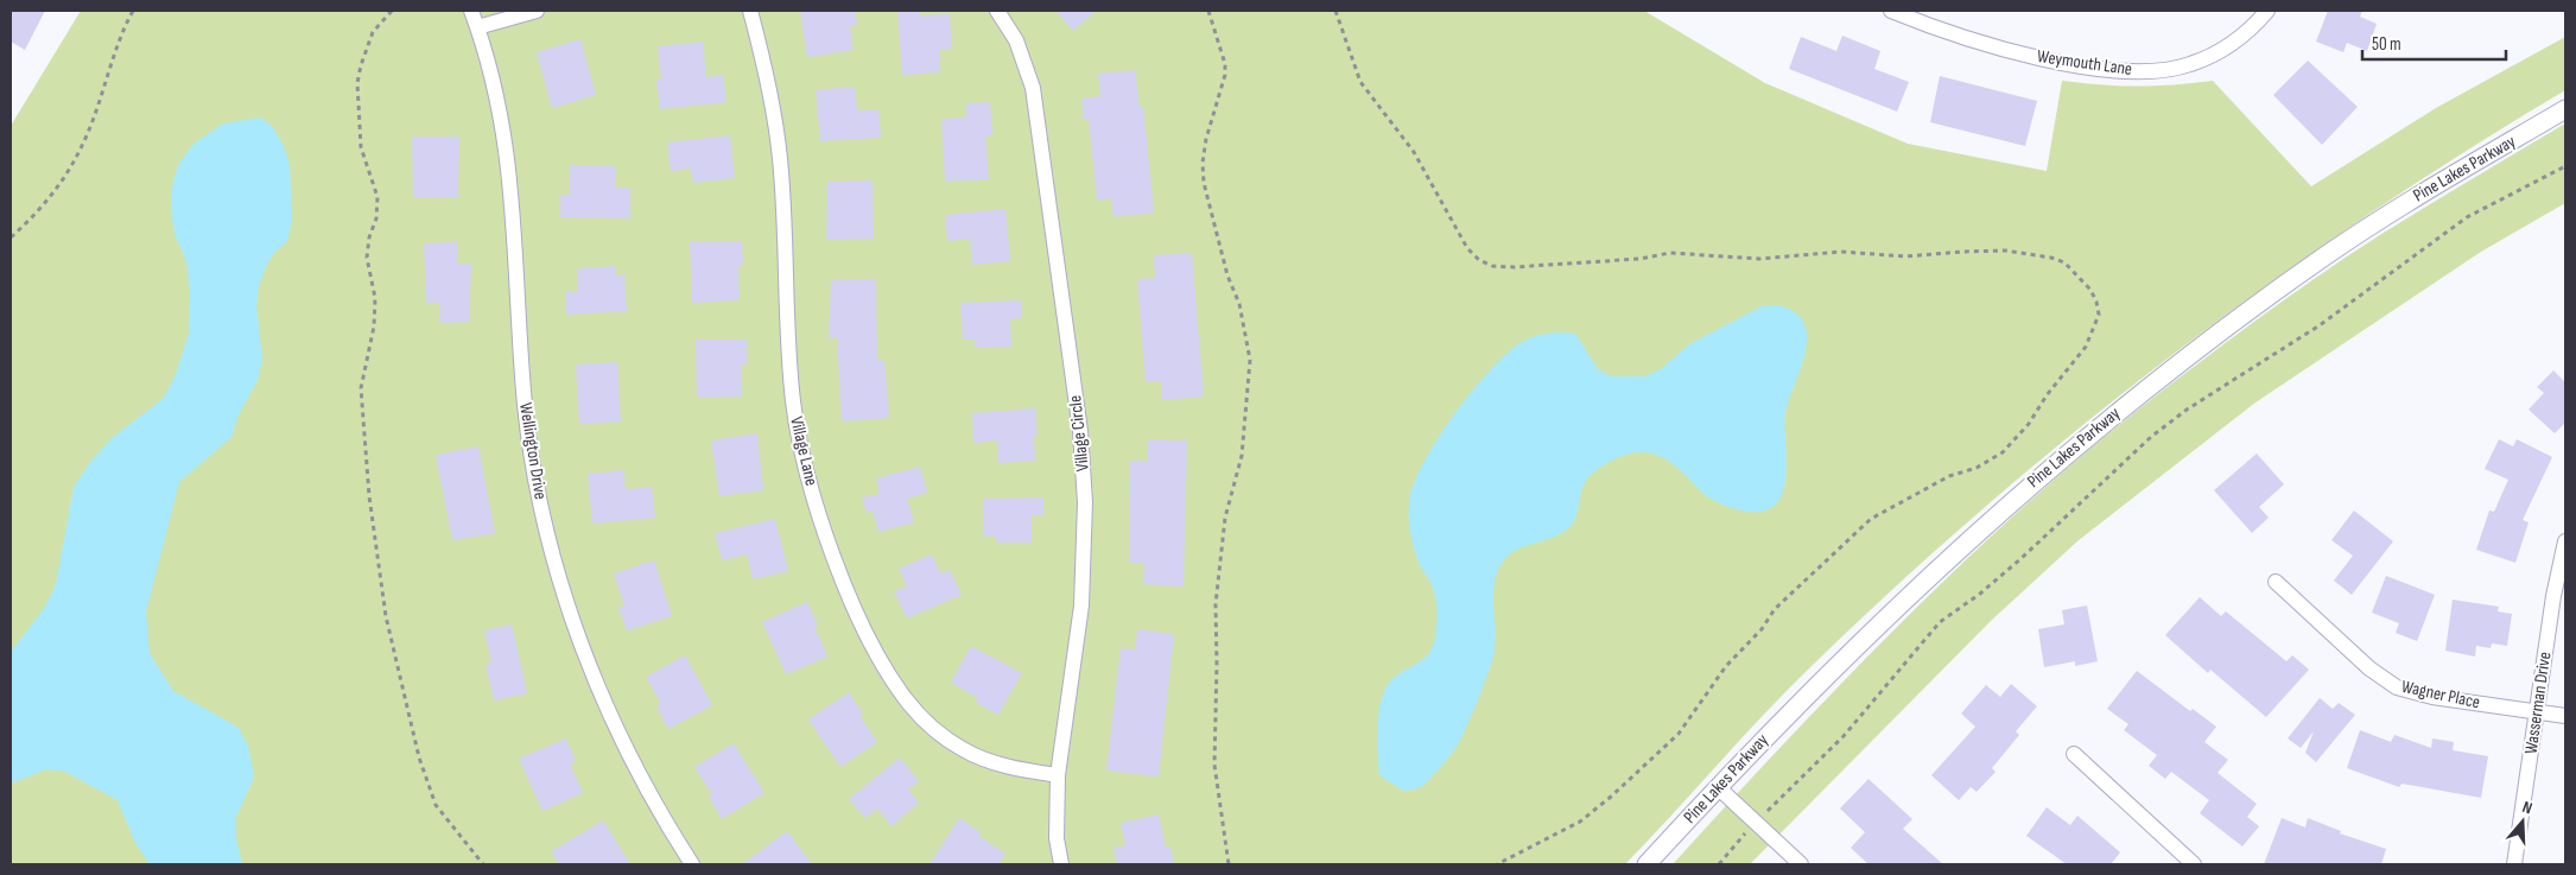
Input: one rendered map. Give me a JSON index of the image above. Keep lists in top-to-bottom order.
{
  "streets": {
    "street": [
      "Weymouth Lane",
      "Pine Lakes Parkway",
      "Village Circle",
      "Wellington Drive",
      "Village Lane",
      "Wagner Place",
      "Wasserman Drive"
    ]
  },
  "crossings": [
    ["Village Circle", "Village Lane"],
    ["Wagner Place", "Wasserman Drive"]
  ],
  "scale_bar": "50 m",
  "north": "top"
}
